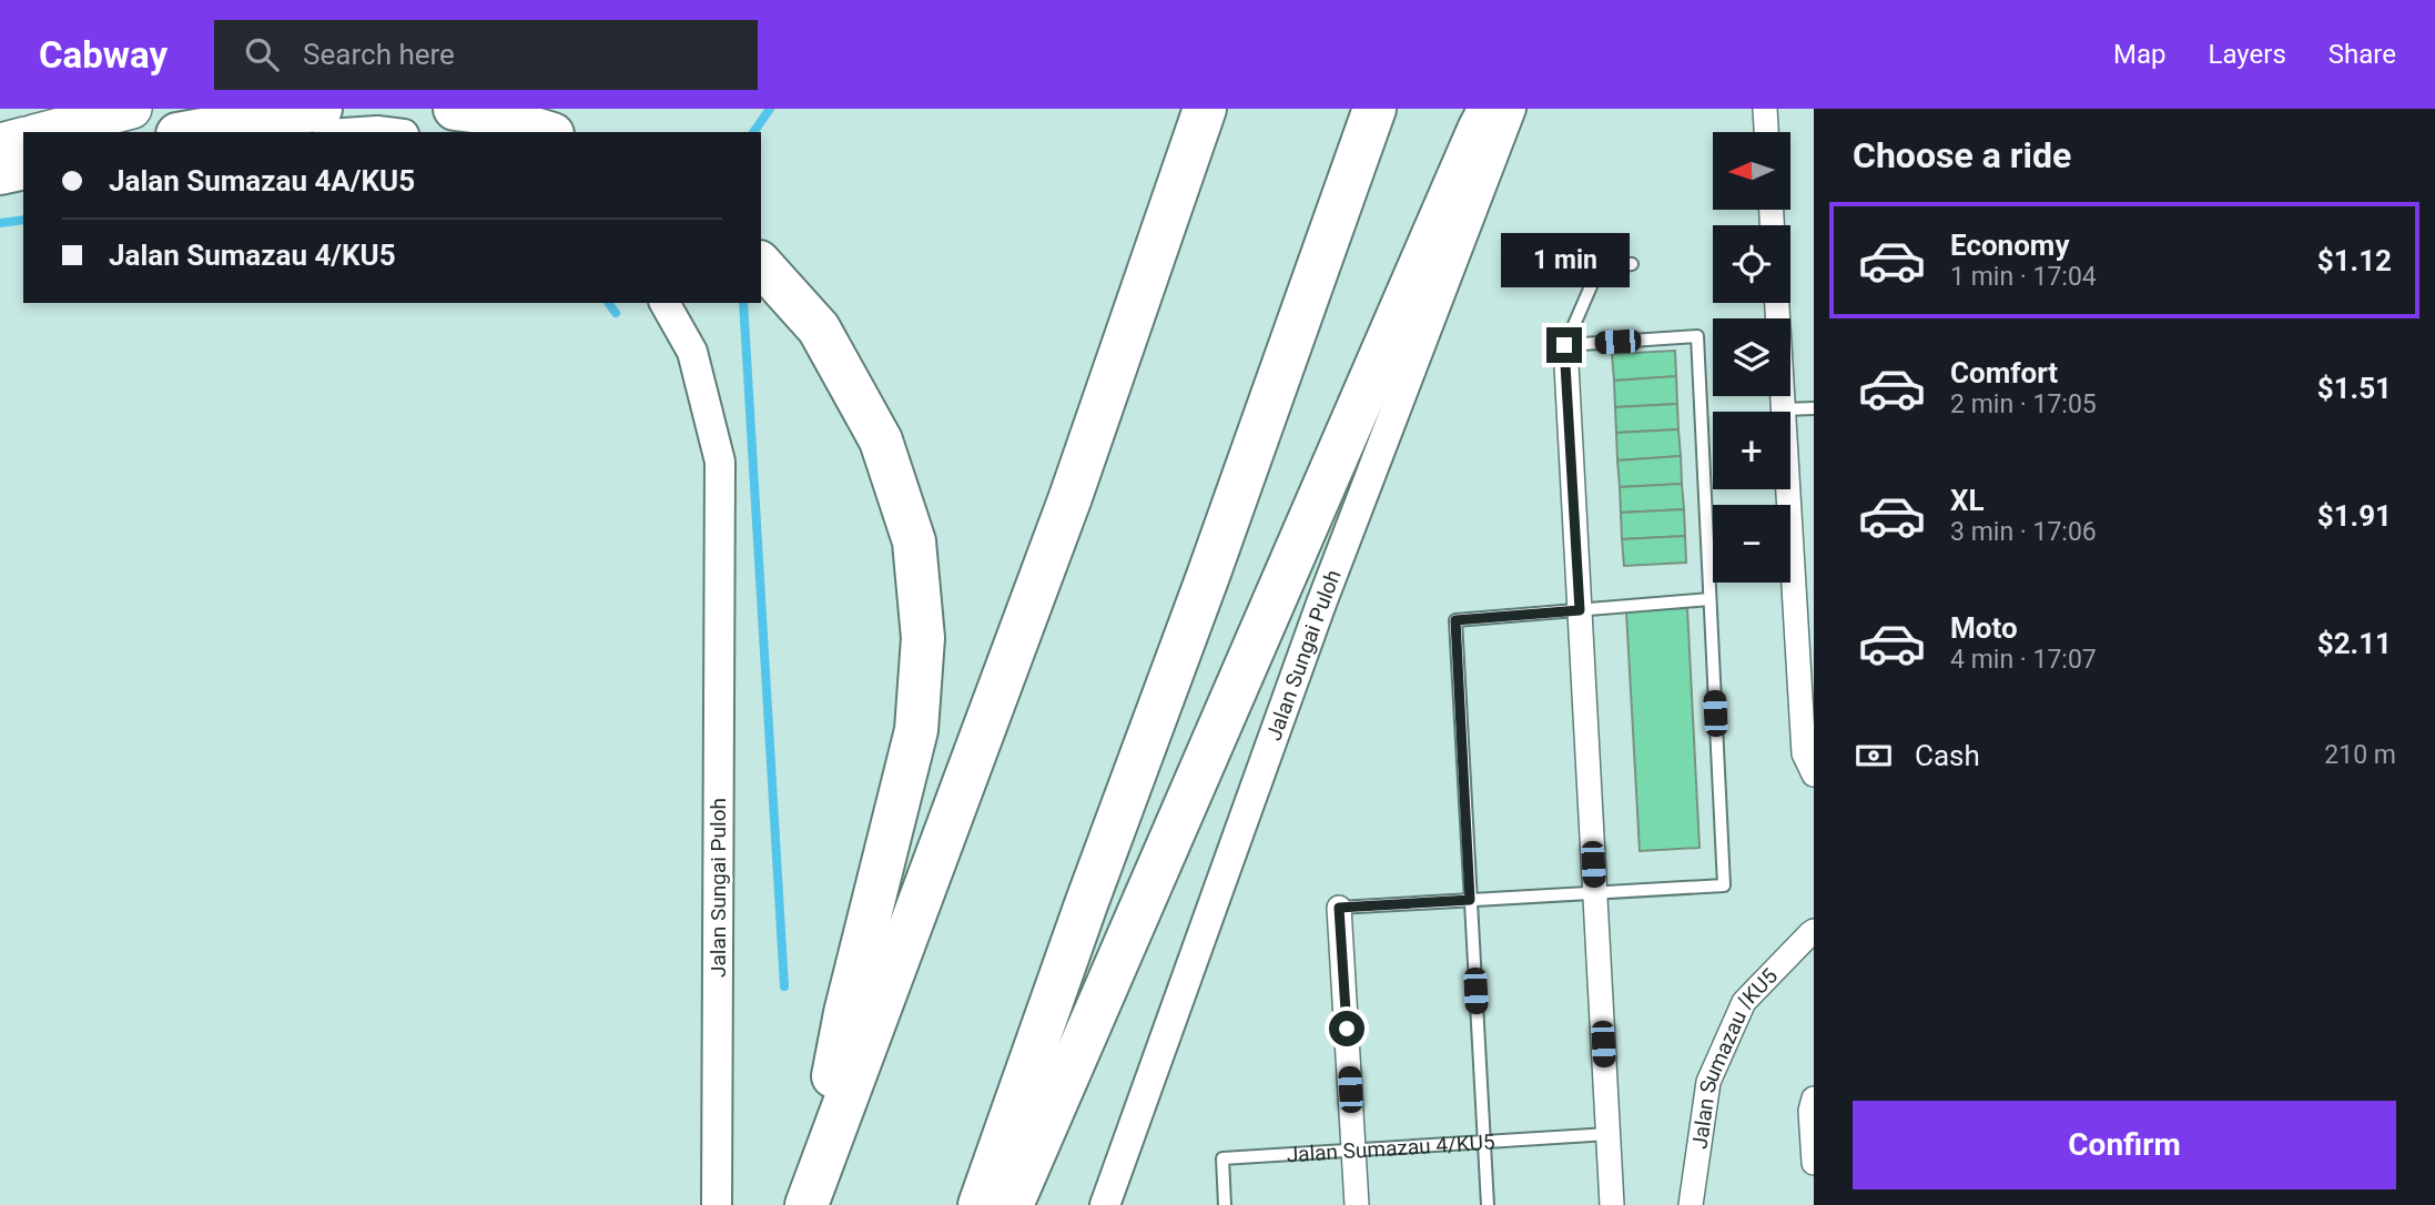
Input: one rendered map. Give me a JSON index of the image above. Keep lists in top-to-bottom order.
{
  "streets": {
    "street": ["Jalan Sungai Puloh", "Jalan Sumazau /KU5"],
    "lane": ["Jalan Sumazau 4/KU5"]
  },
  "north": "left",
  "page": {
    "header": "Cabway",
    "search": "Search here",
    "nav": ["Map", "Layers", "Share"],
    "heading": "Choose a ride",
    "map_buttons": ["+", "−"],
    "banner": ["Jalan Sumazau 4A/KU5", "Jalan Sumazau 4/KU5"],
    "list": [
      {
        "name": "Economy",
        "note": "1 min · 17:04",
        "value": "$1.12"
      },
      {
        "name": "Comfort",
        "note": "2 min · 17:05",
        "value": "$1.51"
      },
      {
        "name": "XL",
        "note": "3 min · 17:06",
        "value": "$1.91"
      },
      {
        "name": "Moto",
        "note": "4 min · 17:07",
        "value": "$2.11"
      }
    ],
    "bubble": "1 min",
    "pay": ["Cash", "210 m"],
    "buttons": "Confirm"
  }
}
